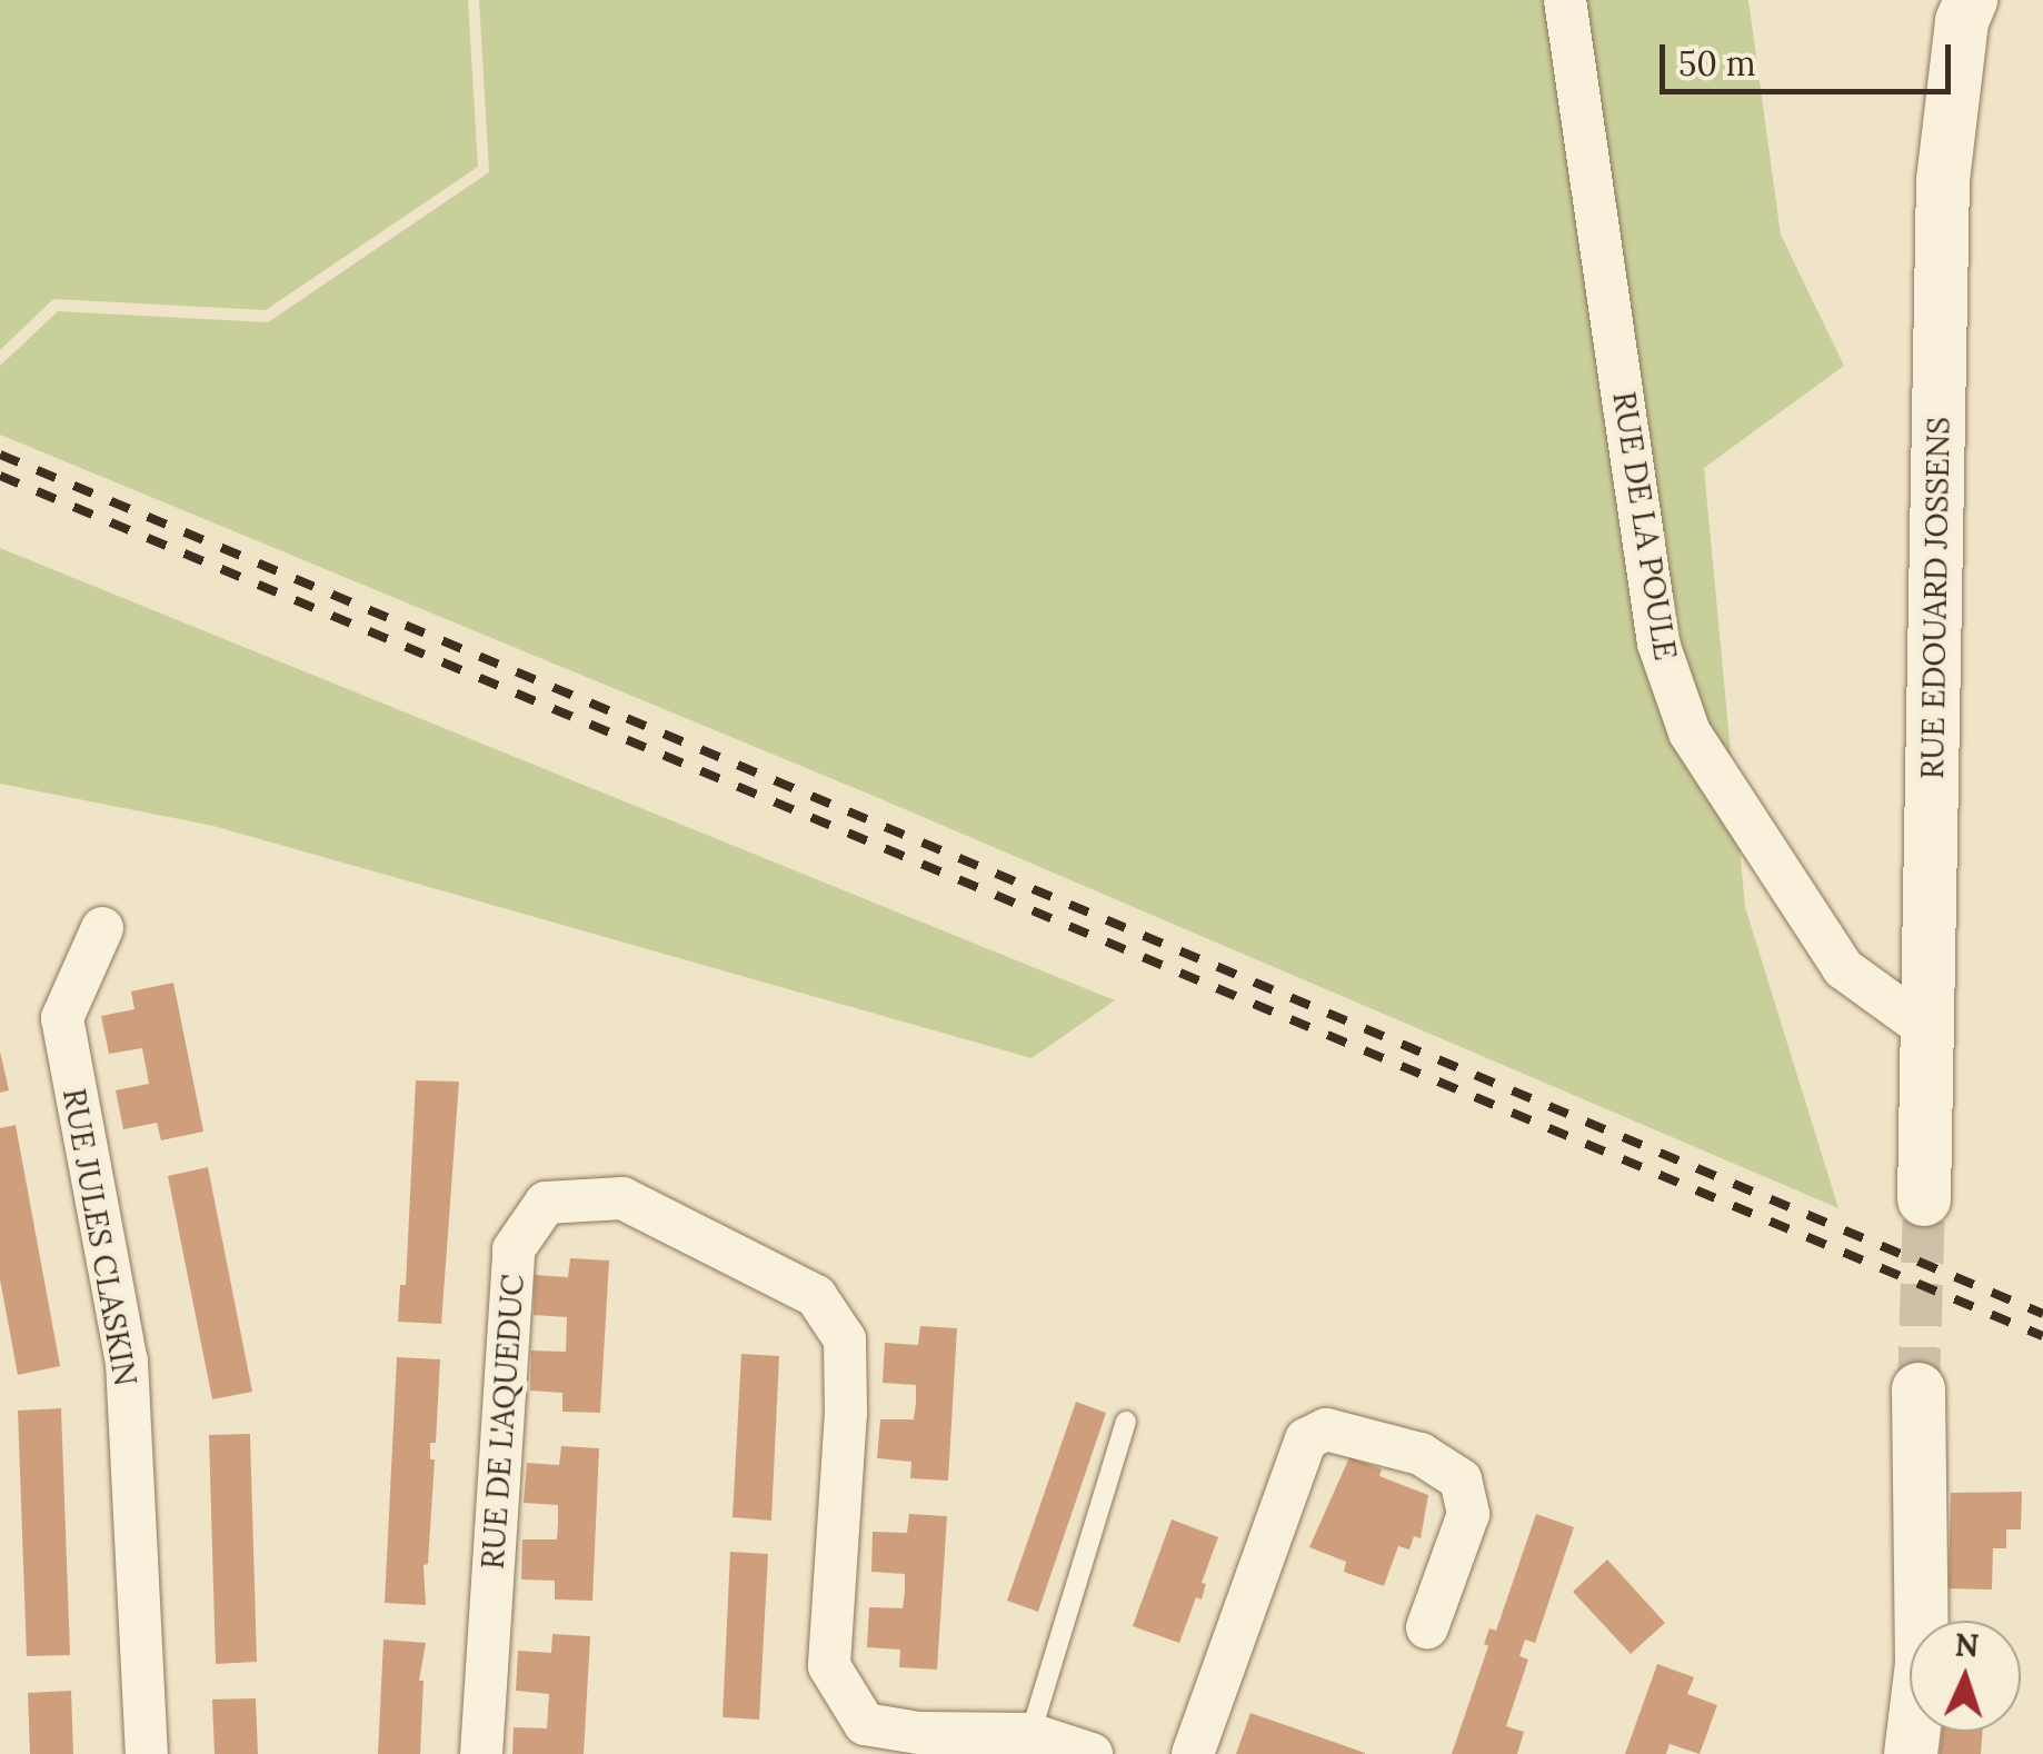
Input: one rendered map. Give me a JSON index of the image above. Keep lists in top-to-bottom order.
{
  "streets": {
    "street": [
      "RUE DE LA POULE",
      "RUE EDOUARD JOSSENS",
      "RUE JULES CLASKIN",
      "RUE DE L'AQUEDUC"
    ]
  },
  "crossings": [
    ["RUE DE LA POULE", "RUE EDOUARD JOSSENS"]
  ],
  "scale_bar": "50 m",
  "north": "top"
}
